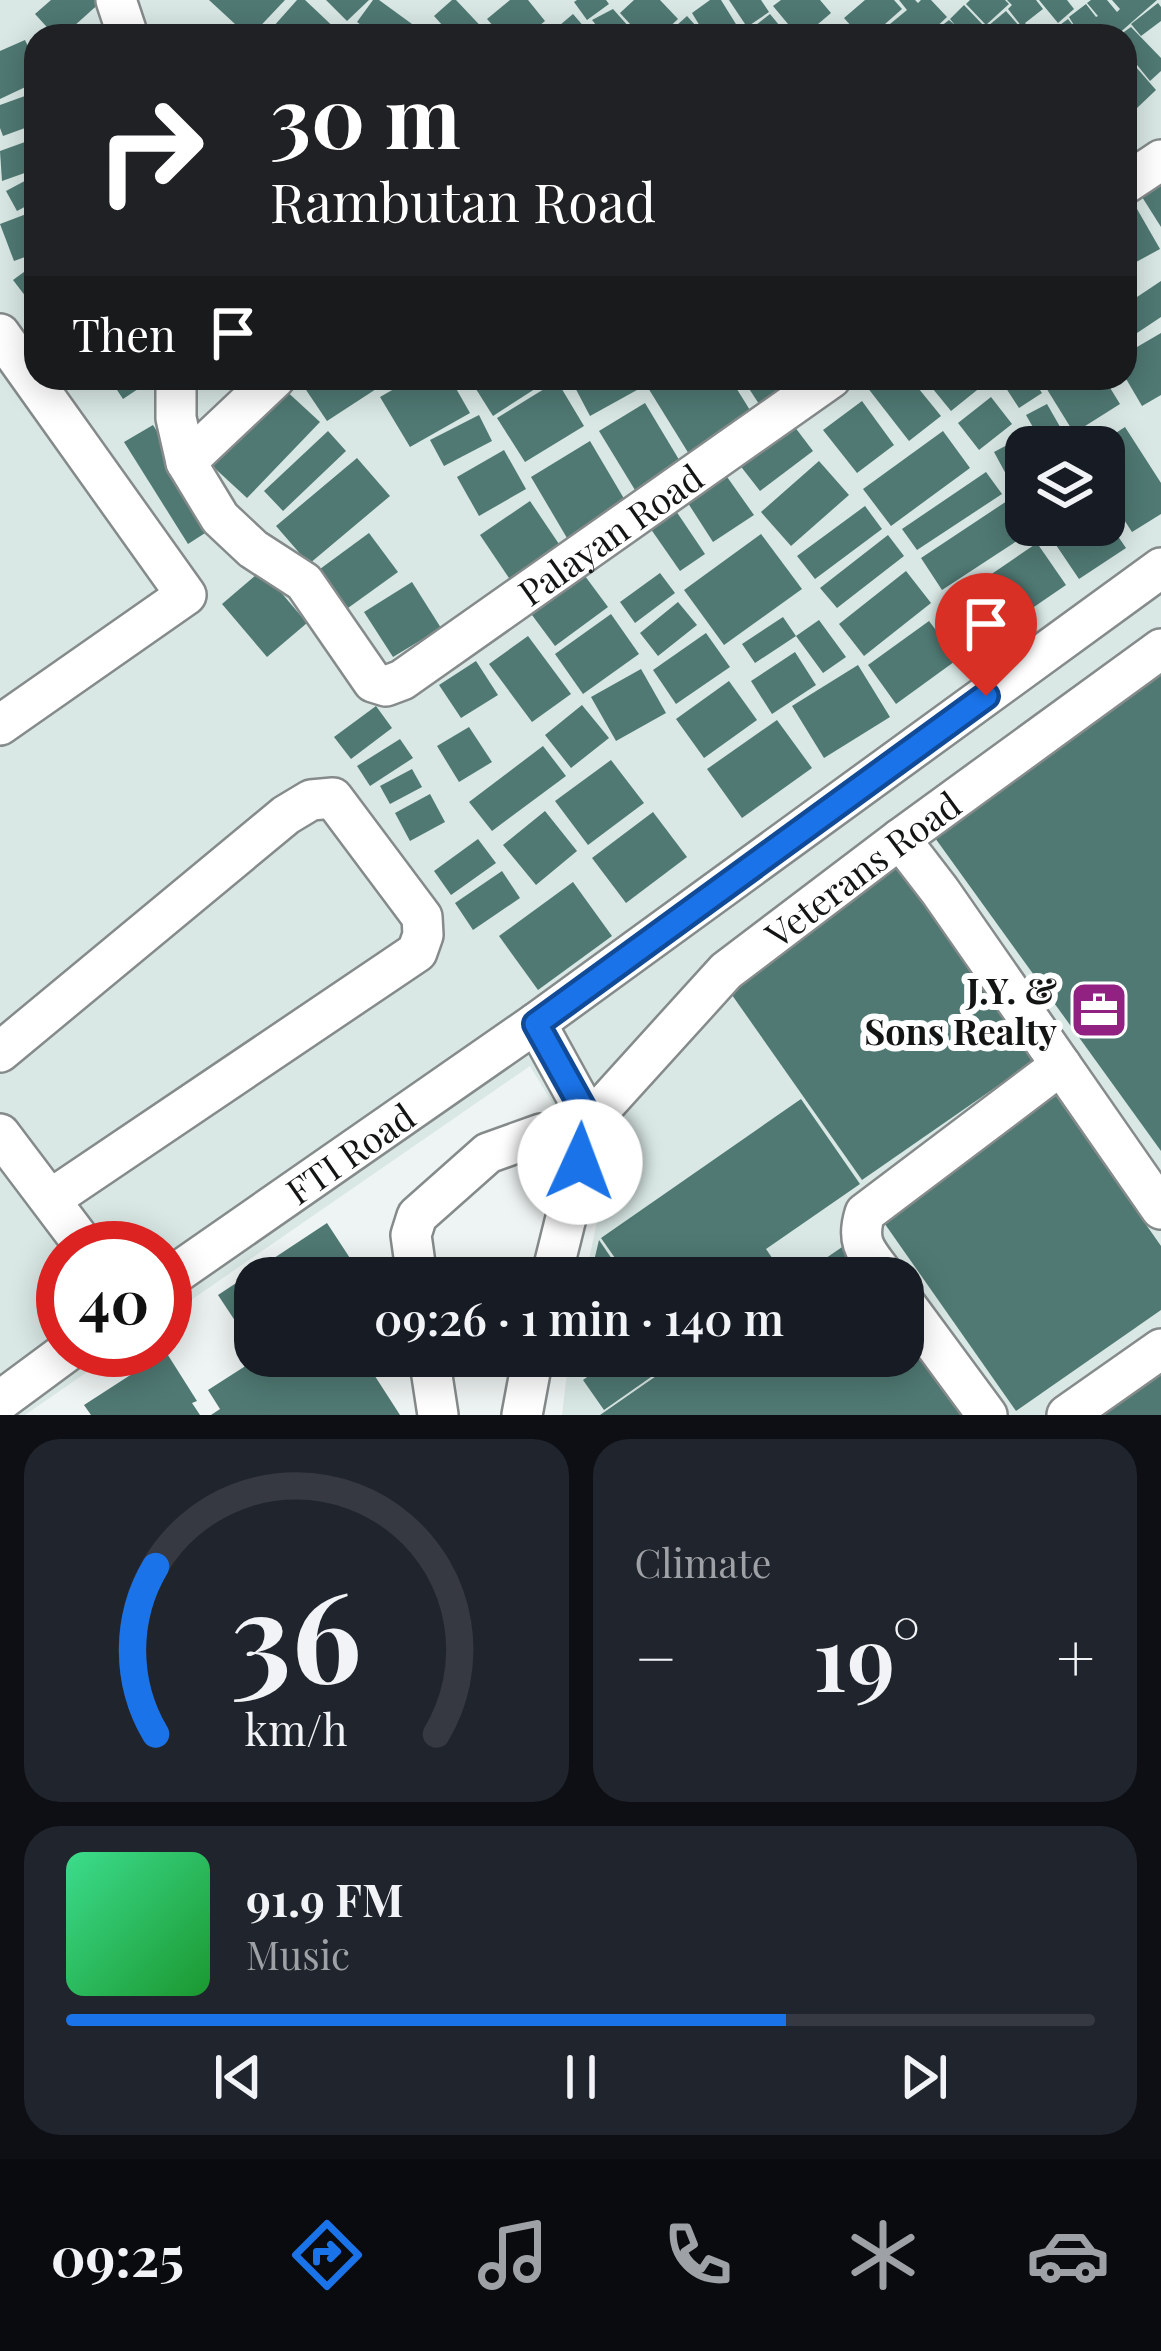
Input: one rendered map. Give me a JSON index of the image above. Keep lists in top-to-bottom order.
{
  "streets": {
    "street": ["Palayan Road", "Veterans Road", "FTI Road"]
  },
  "places": {
    "office": ["J.Y. & Sons Realty"]
  },
  "page": {
    "turn": ["30 m", "Rambutan Road"],
    "then": "Then",
    "limit": "40",
    "trip": "09:26 · 1 min · 140 m",
    "tile": "Climate",
    "heat": ["−", "19°", "+"],
    "song": ["91.9 FM", "Music"],
    "tabs": "09:25",
    "gauge": ["36", "km/h"]
  }
}
